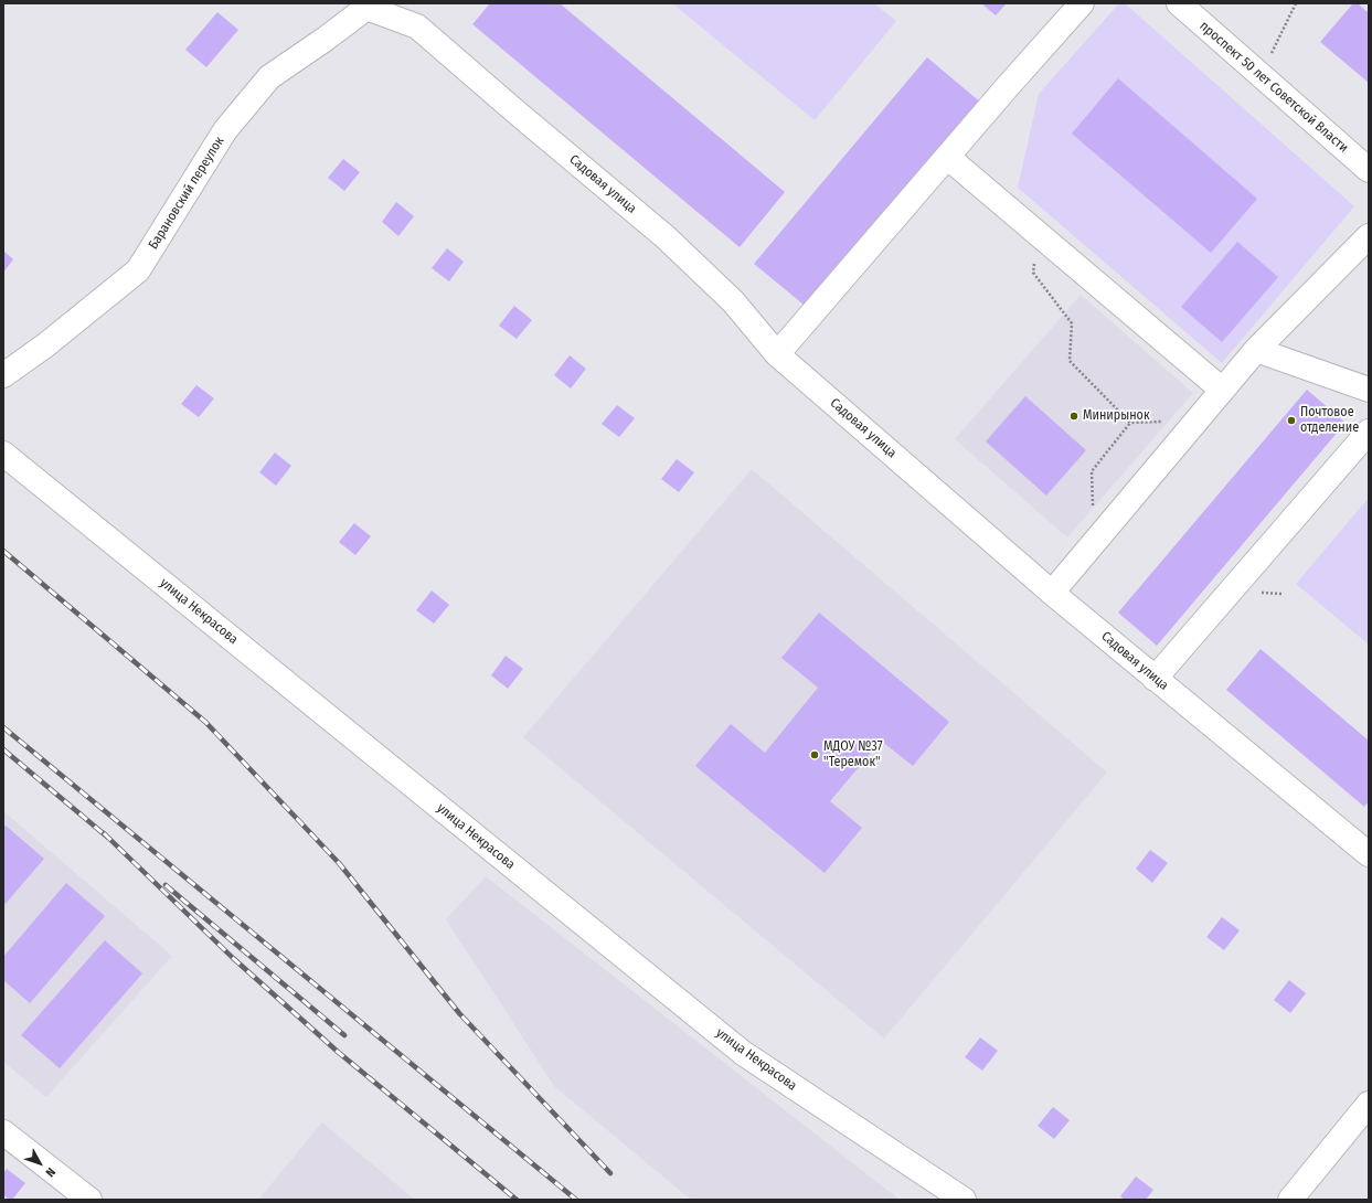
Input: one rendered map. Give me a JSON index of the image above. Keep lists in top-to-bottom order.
{
  "streets": {
    "street": [
      "проспект 50 лет Советской Власти",
      "Садовая улица",
      "Барановский переулок",
      "улица Некрасова"
    ]
  },
  "crossings": [
    ["Садовая улица", "Барановский переулок"]
  ],
  "places": ["Минирынок", "Почтовое отделение", "МДОУ №37 \"Теремок\""],
  "north": "bottom right"
}
